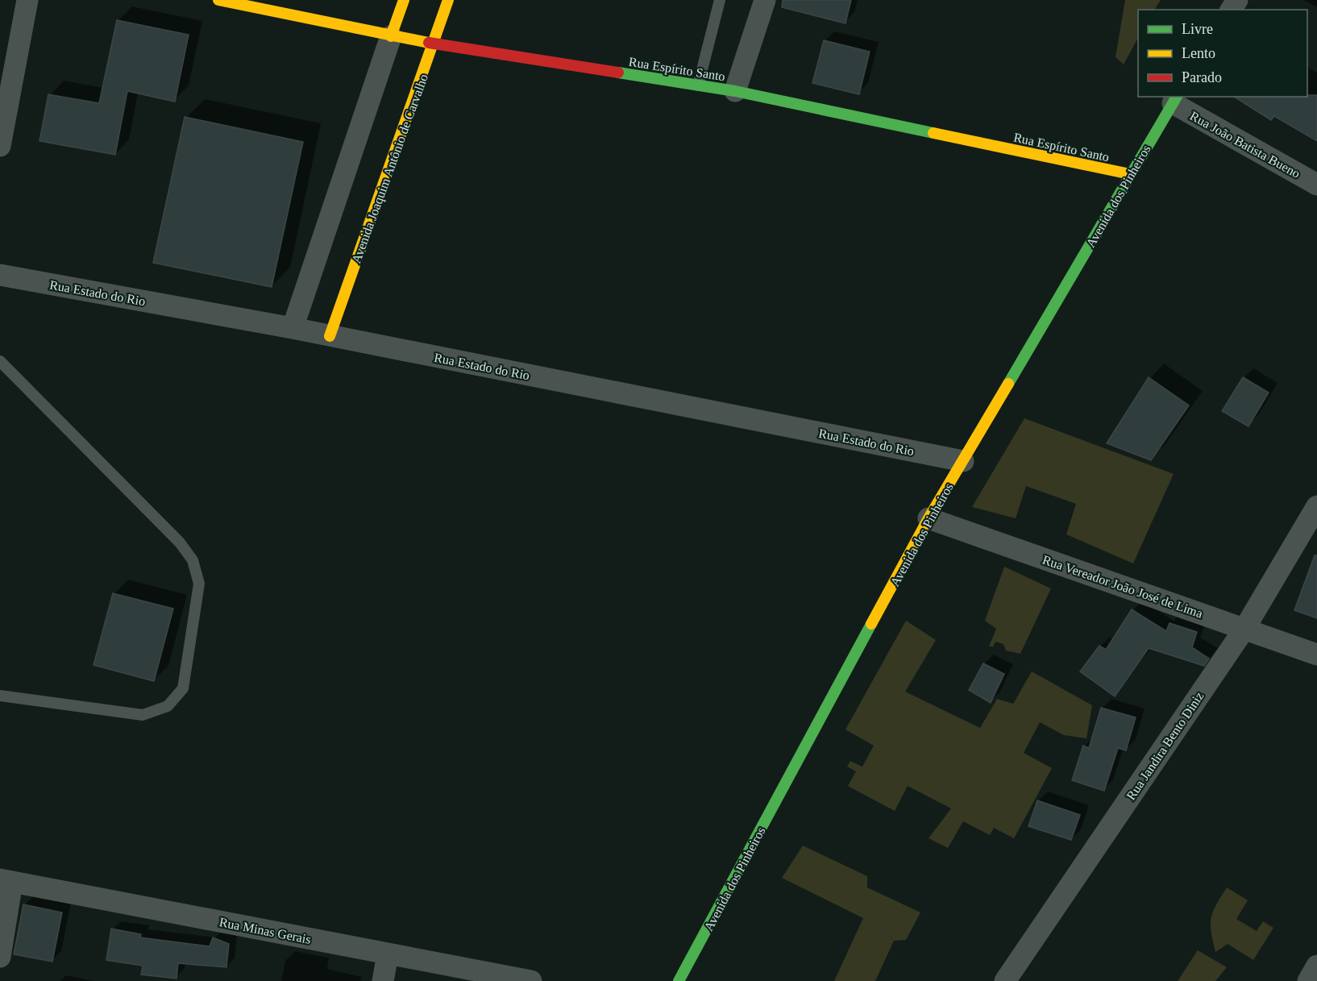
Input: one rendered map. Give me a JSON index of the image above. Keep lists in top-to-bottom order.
{
  "streets": {
    "street": [
      "Rua Espírito Santo",
      "Rua João Batista Bueno",
      "Avenida Joaquim Antônio de Carvalho",
      "Avenida dos Pinheiros",
      "Rua Estado do Rio",
      "Rua Vereador João José de Lima",
      "Rua Jandira Bento Diniz",
      "Rua Minas Gerais"
    ]
  },
  "crossings": [
    ["Rua Espírito Santo", "Avenida Joaquim Antônio de Carvalho"],
    ["Rua Espírito Santo", "Avenida dos Pinheiros"],
    ["Rua João Batista Bueno", "Avenida dos Pinheiros"],
    ["Avenida Joaquim Antônio de Carvalho", "Rua Estado do Rio"],
    ["Avenida dos Pinheiros", "Rua Estado do Rio"],
    ["Avenida dos Pinheiros", "Rua Vereador João José de Lima"],
    ["Rua Vereador João José de Lima", "Rua Jandira Bento Diniz"]
  ],
  "legend": ["Livre", "Lento", "Parado"]
}
